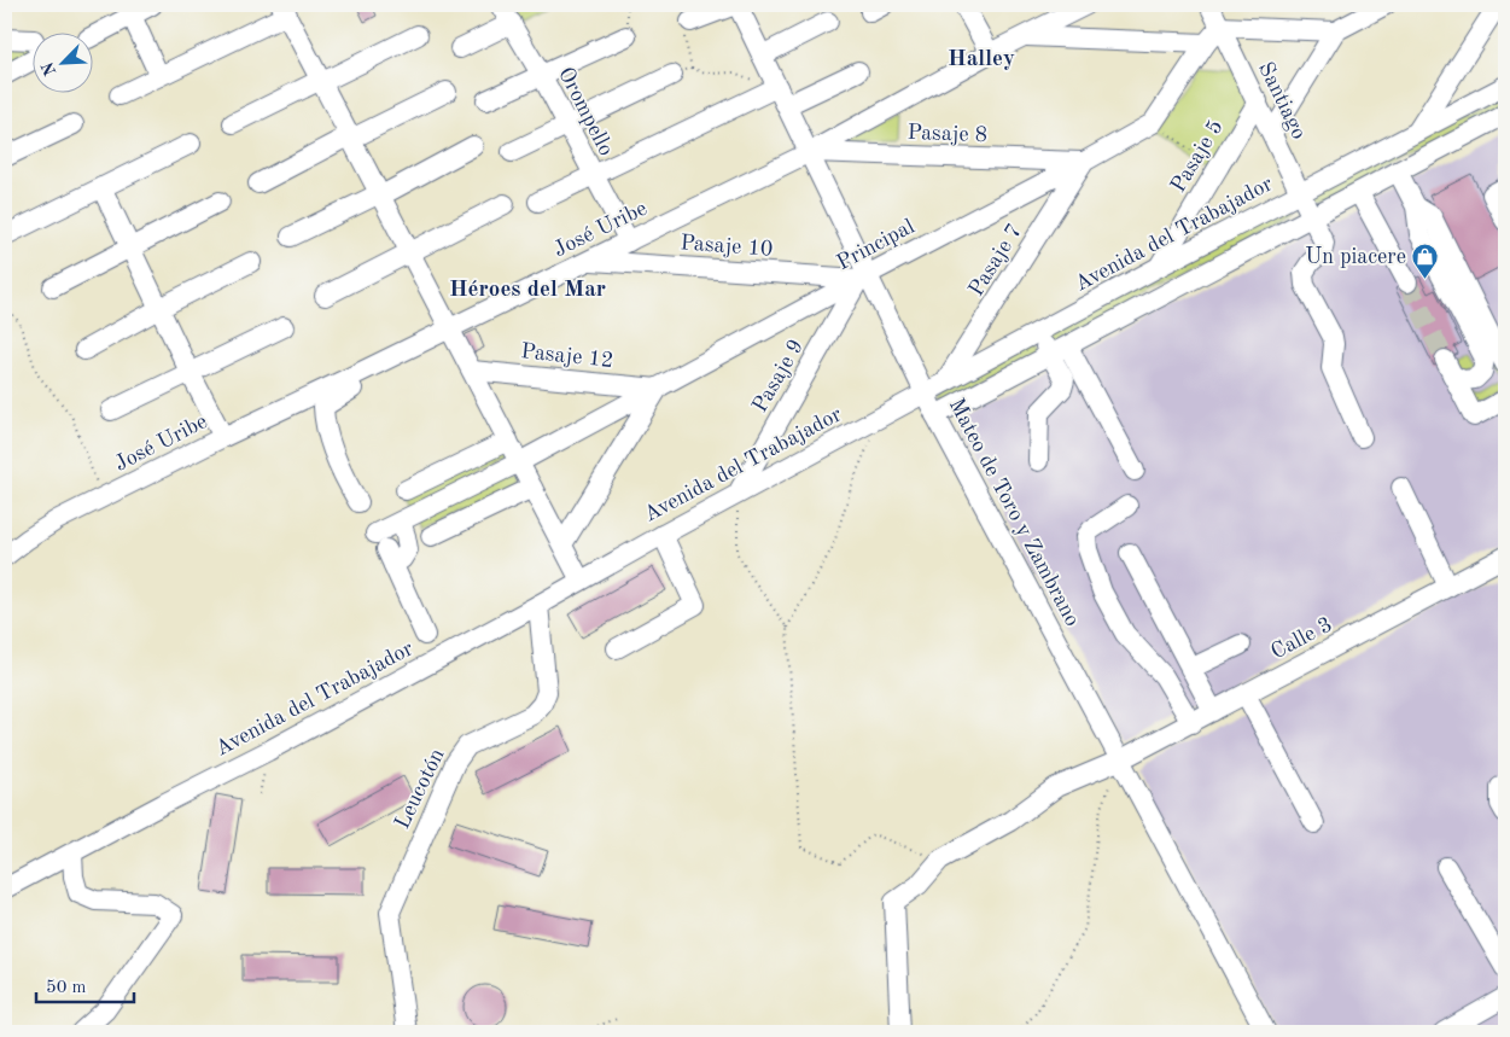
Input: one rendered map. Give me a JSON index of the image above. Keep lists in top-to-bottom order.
{
  "streets": {
    "street": [
      "Santiago",
      "Orompello",
      "Pasaje 8",
      "Pasaje 5",
      "José Uribe",
      "Avenida del Trabajador",
      "Principal",
      "Pasaje 10",
      "Pasaje 7",
      "Pasaje 12",
      "Pasaje 9",
      "Mateo de Toro y Zambrano",
      "Calle 3",
      "Leucotón"
    ]
  },
  "crossings": [
    ["Santiago", "Pasaje 5"],
    ["Santiago", "Avenida del Trabajador"],
    ["Santiago", "Principal"],
    ["Orompello", "José Uribe"],
    ["Pasaje 8", "José Uribe"],
    ["Pasaje 8", "Principal"],
    ["Pasaje 8", "Pasaje 7"],
    ["Pasaje 8", "Mateo de Toro y Zambrano"],
    ["Pasaje 5", "Avenida del Trabajador"],
    ["José Uribe", "Pasaje 10"],
    ["José Uribe", "Mateo de Toro y Zambrano"],
    ["Avenida del Trabajador", "Pasaje 7"],
    ["Avenida del Trabajador", "Pasaje 9"],
    ["Avenida del Trabajador", "Mateo de Toro y Zambrano"],
    ["Avenida del Trabajador", "Leucotón"],
    ["Principal", "Pasaje 10"],
    ["Principal", "Pasaje 7"],
    ["Principal", "Pasaje 12"],
    ["Principal", "Pasaje 9"],
    ["Principal", "Mateo de Toro y Zambrano"],
    ["Pasaje 10", "Pasaje 9"],
    ["Pasaje 10", "Mateo de Toro y Zambrano"],
    ["Pasaje 9", "Mateo de Toro y Zambrano"],
    ["Mateo de Toro y Zambrano", "Calle 3"]
  ],
  "districts": ["Halley", "Héroes del Mar"],
  "places": {
    "shop": ["Un piacere"]
  },
  "scale_bar": "50 m",
  "north": "bottom left"
}
